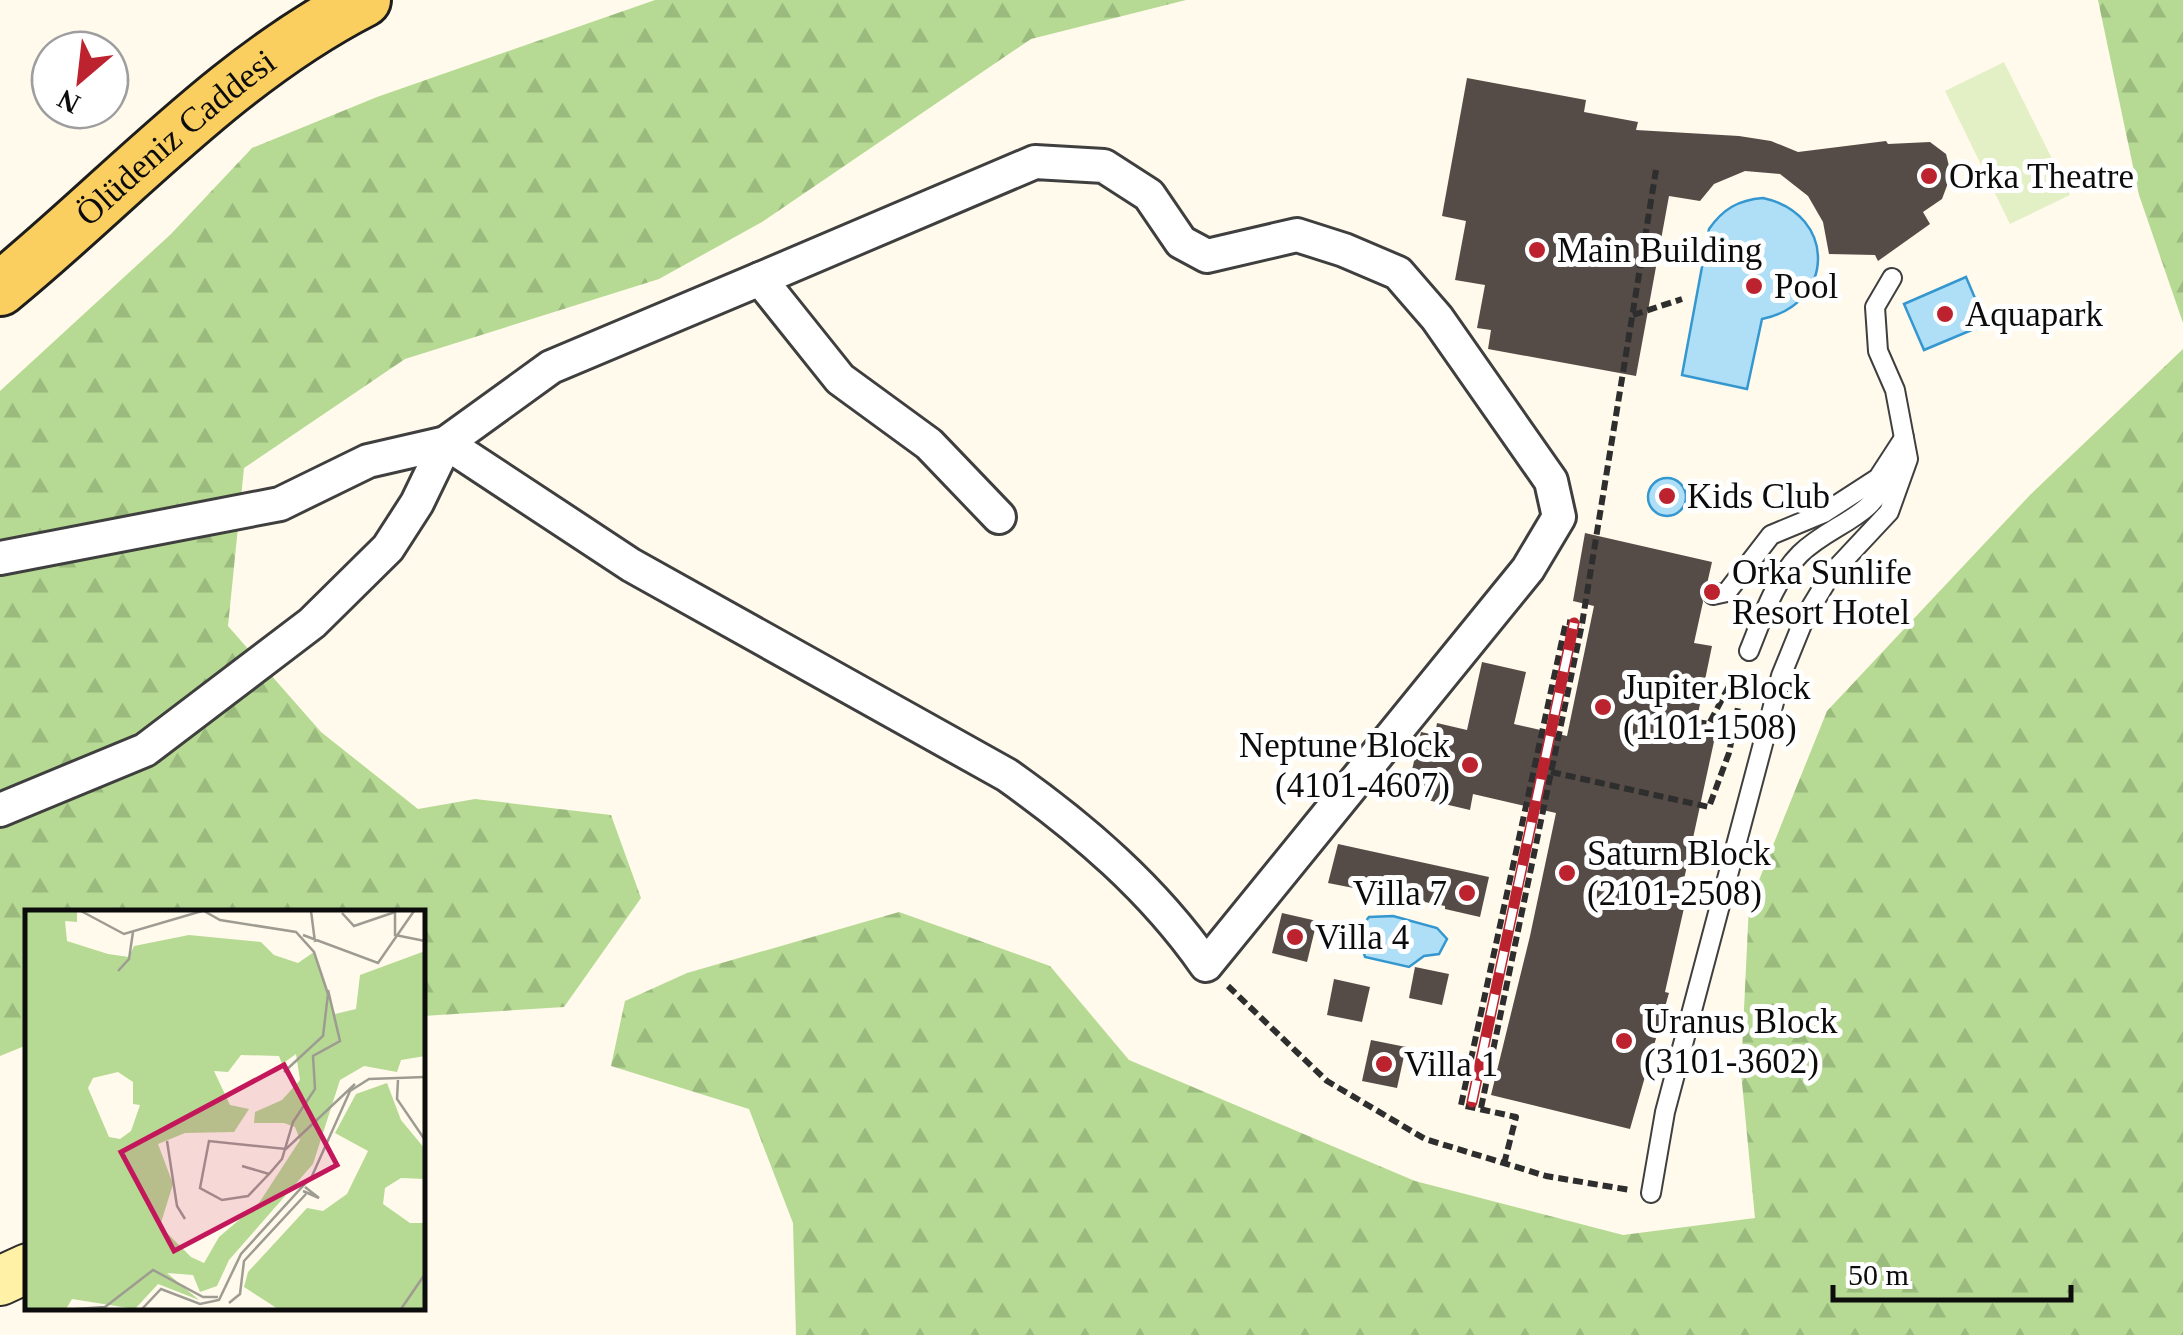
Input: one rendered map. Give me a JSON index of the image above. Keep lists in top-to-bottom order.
{
  "streets": {
    "main road": ["Ölüdeniz Caddesi"]
  },
  "places": [
    "Orka Theatre",
    "Main Building",
    "Pool",
    "Aquapark",
    "Kids Club",
    "Orka Sunlife Resort Hotel",
    "Jupiter Block (1101-1508)",
    "Neptune Block (4101-4607)",
    "Saturn Block (2101-2508)",
    "Villa 7",
    "Villa 4",
    "Uranus Block (3101-3602)",
    "Villa 1"
  ],
  "scale_bar": "50 m",
  "north": "bottom left"
}
